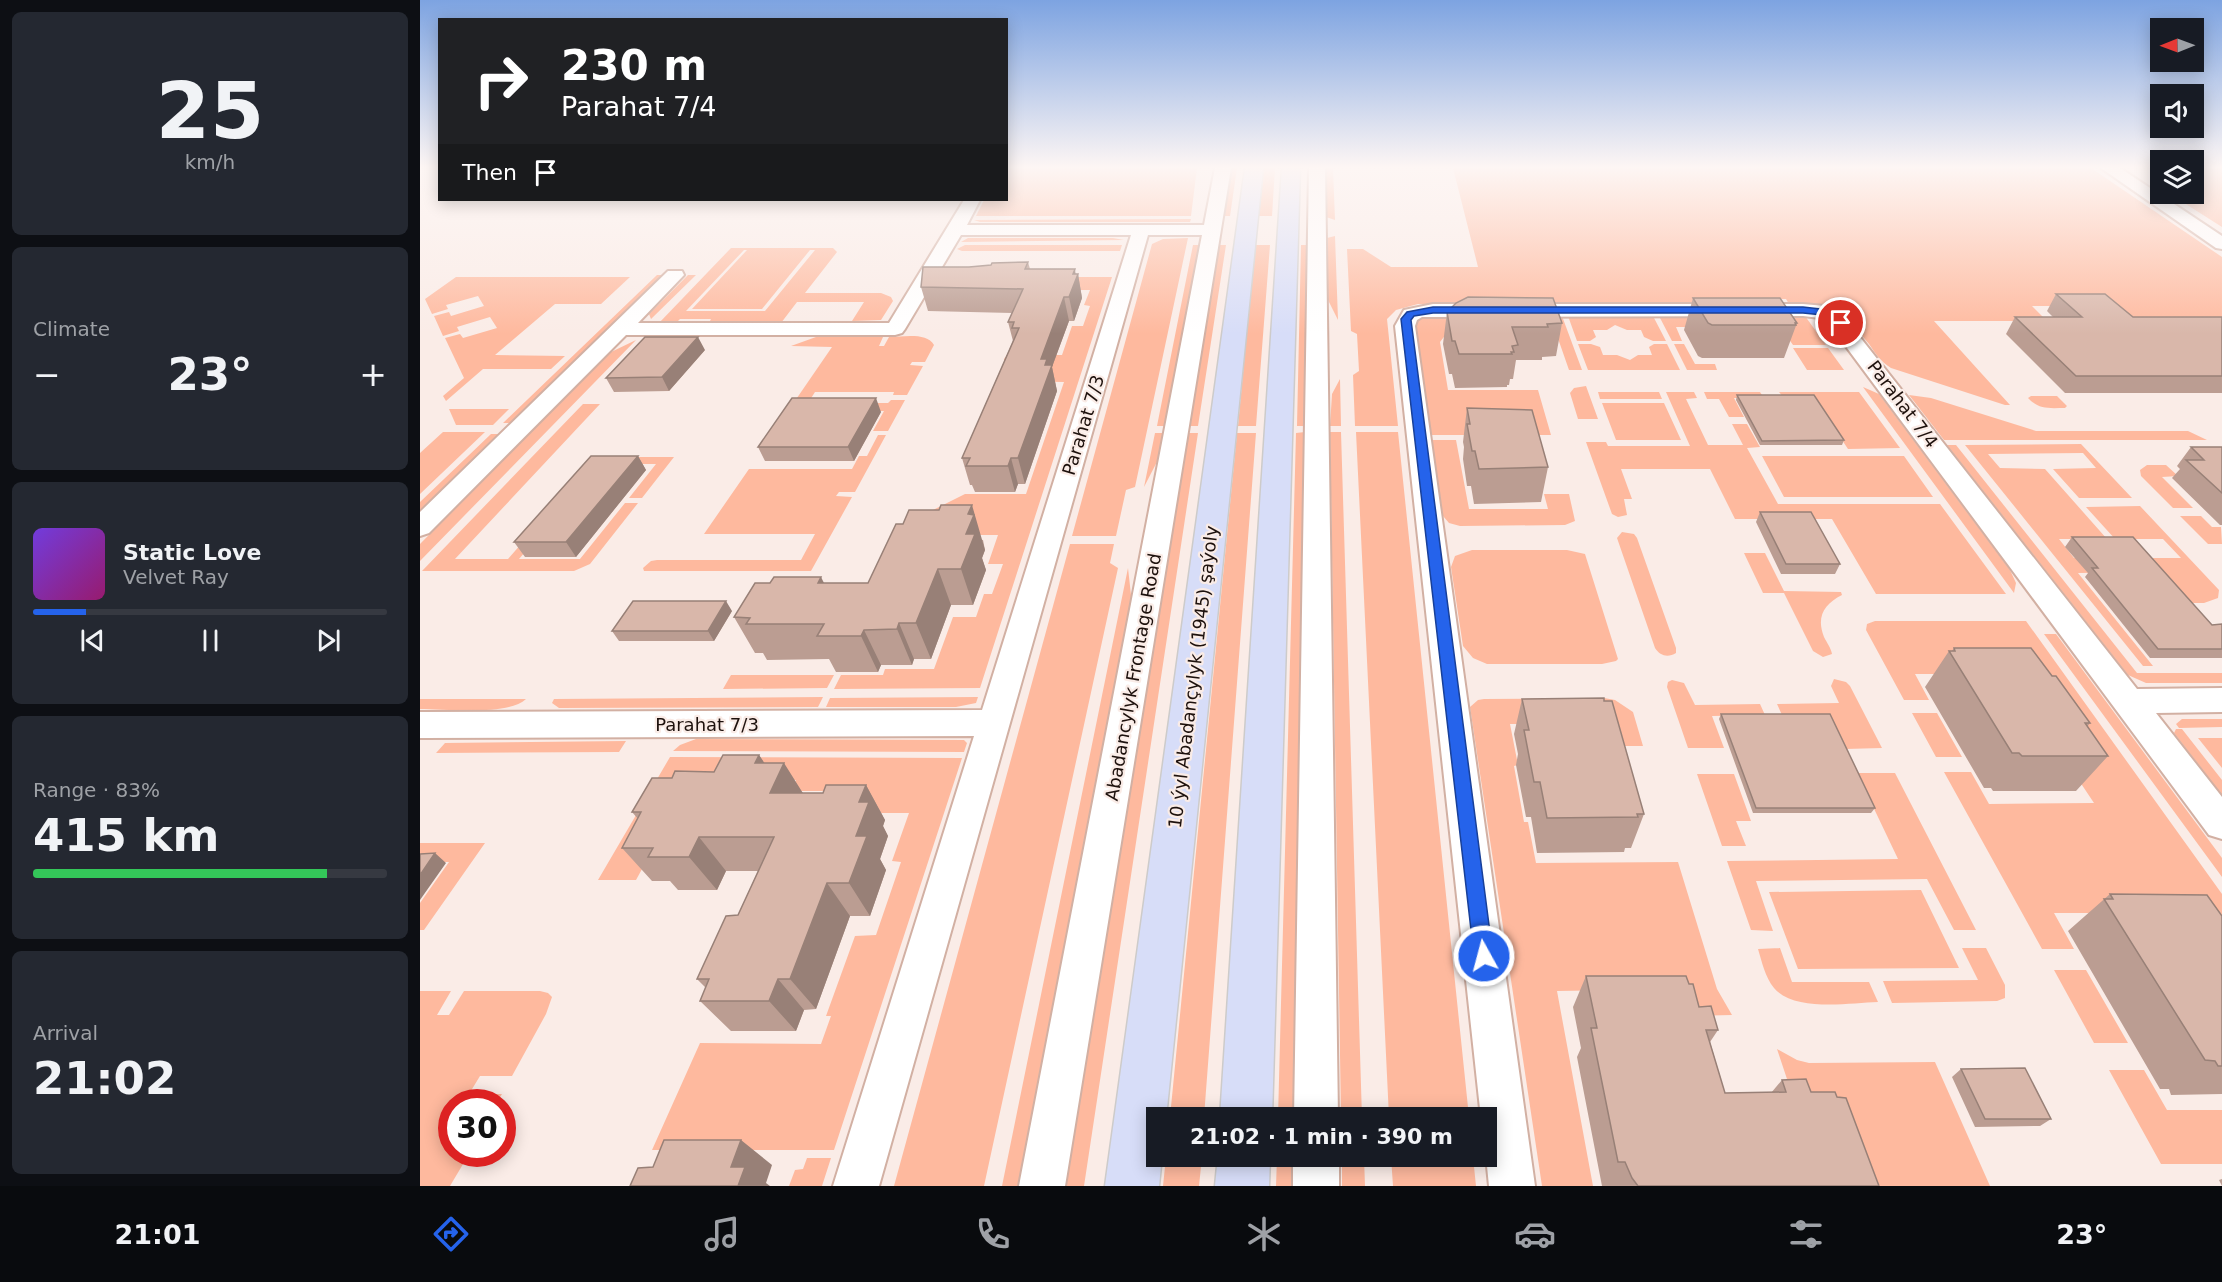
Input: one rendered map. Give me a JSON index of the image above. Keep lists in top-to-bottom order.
{
  "streets": {
    "main road": ["10 ýyl Abadançylyk (1945) şaýoly"],
    "street": ["Parahat 7/4", "Parahat 7/3", "Abadancylyk Frontage Road"]
  },
  "north": "left",
  "page": {
    "tile": [
      ["25", "km/h"],
      "Climate",
      ["Range · 83%", "415 km"],
      ["Arrival", "21:02"]
    ],
    "turn": ["230 m", "Parahat 7/4"],
    "then": "Then",
    "heat": ["−", "23°", "+"],
    "song": ["Static Love", "Velvet Ray"],
    "limit": "30",
    "trip": "21:02 · 1 min · 390 m",
    "tabs": ["21:01", "23°"]
  }
}
